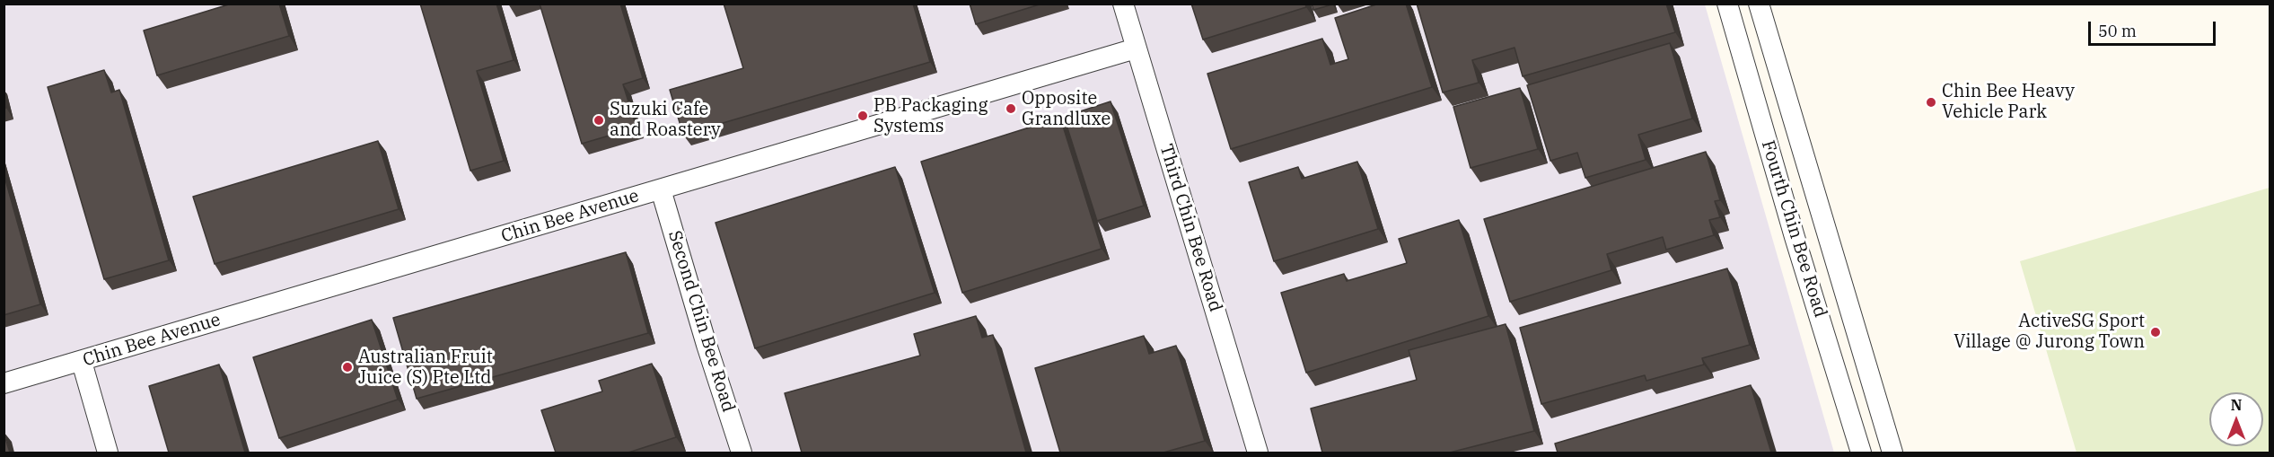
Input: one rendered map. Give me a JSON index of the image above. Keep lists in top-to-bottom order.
{
  "streets": {
    "street": [
      "Chin Bee Avenue",
      "Third Chin Bee Road",
      "Fourth Chin Bee Road",
      "Second Chin Bee Road"
    ]
  },
  "crossings": [
    ["Chin Bee Avenue", "Third Chin Bee Road"],
    ["Chin Bee Avenue", "Second Chin Bee Road"]
  ],
  "places": [
    "Chin Bee Heavy Vehicle Park",
    "Opposite Grandluxe",
    "PB Packaging Systems",
    "Suzuki Cafe and Roastery",
    "ActiveSG Sport Village @ Jurong Town",
    "Australian Fruit Juice (S) Pte Ltd"
  ],
  "scale_bar": "50 m",
  "north": "top"
}
